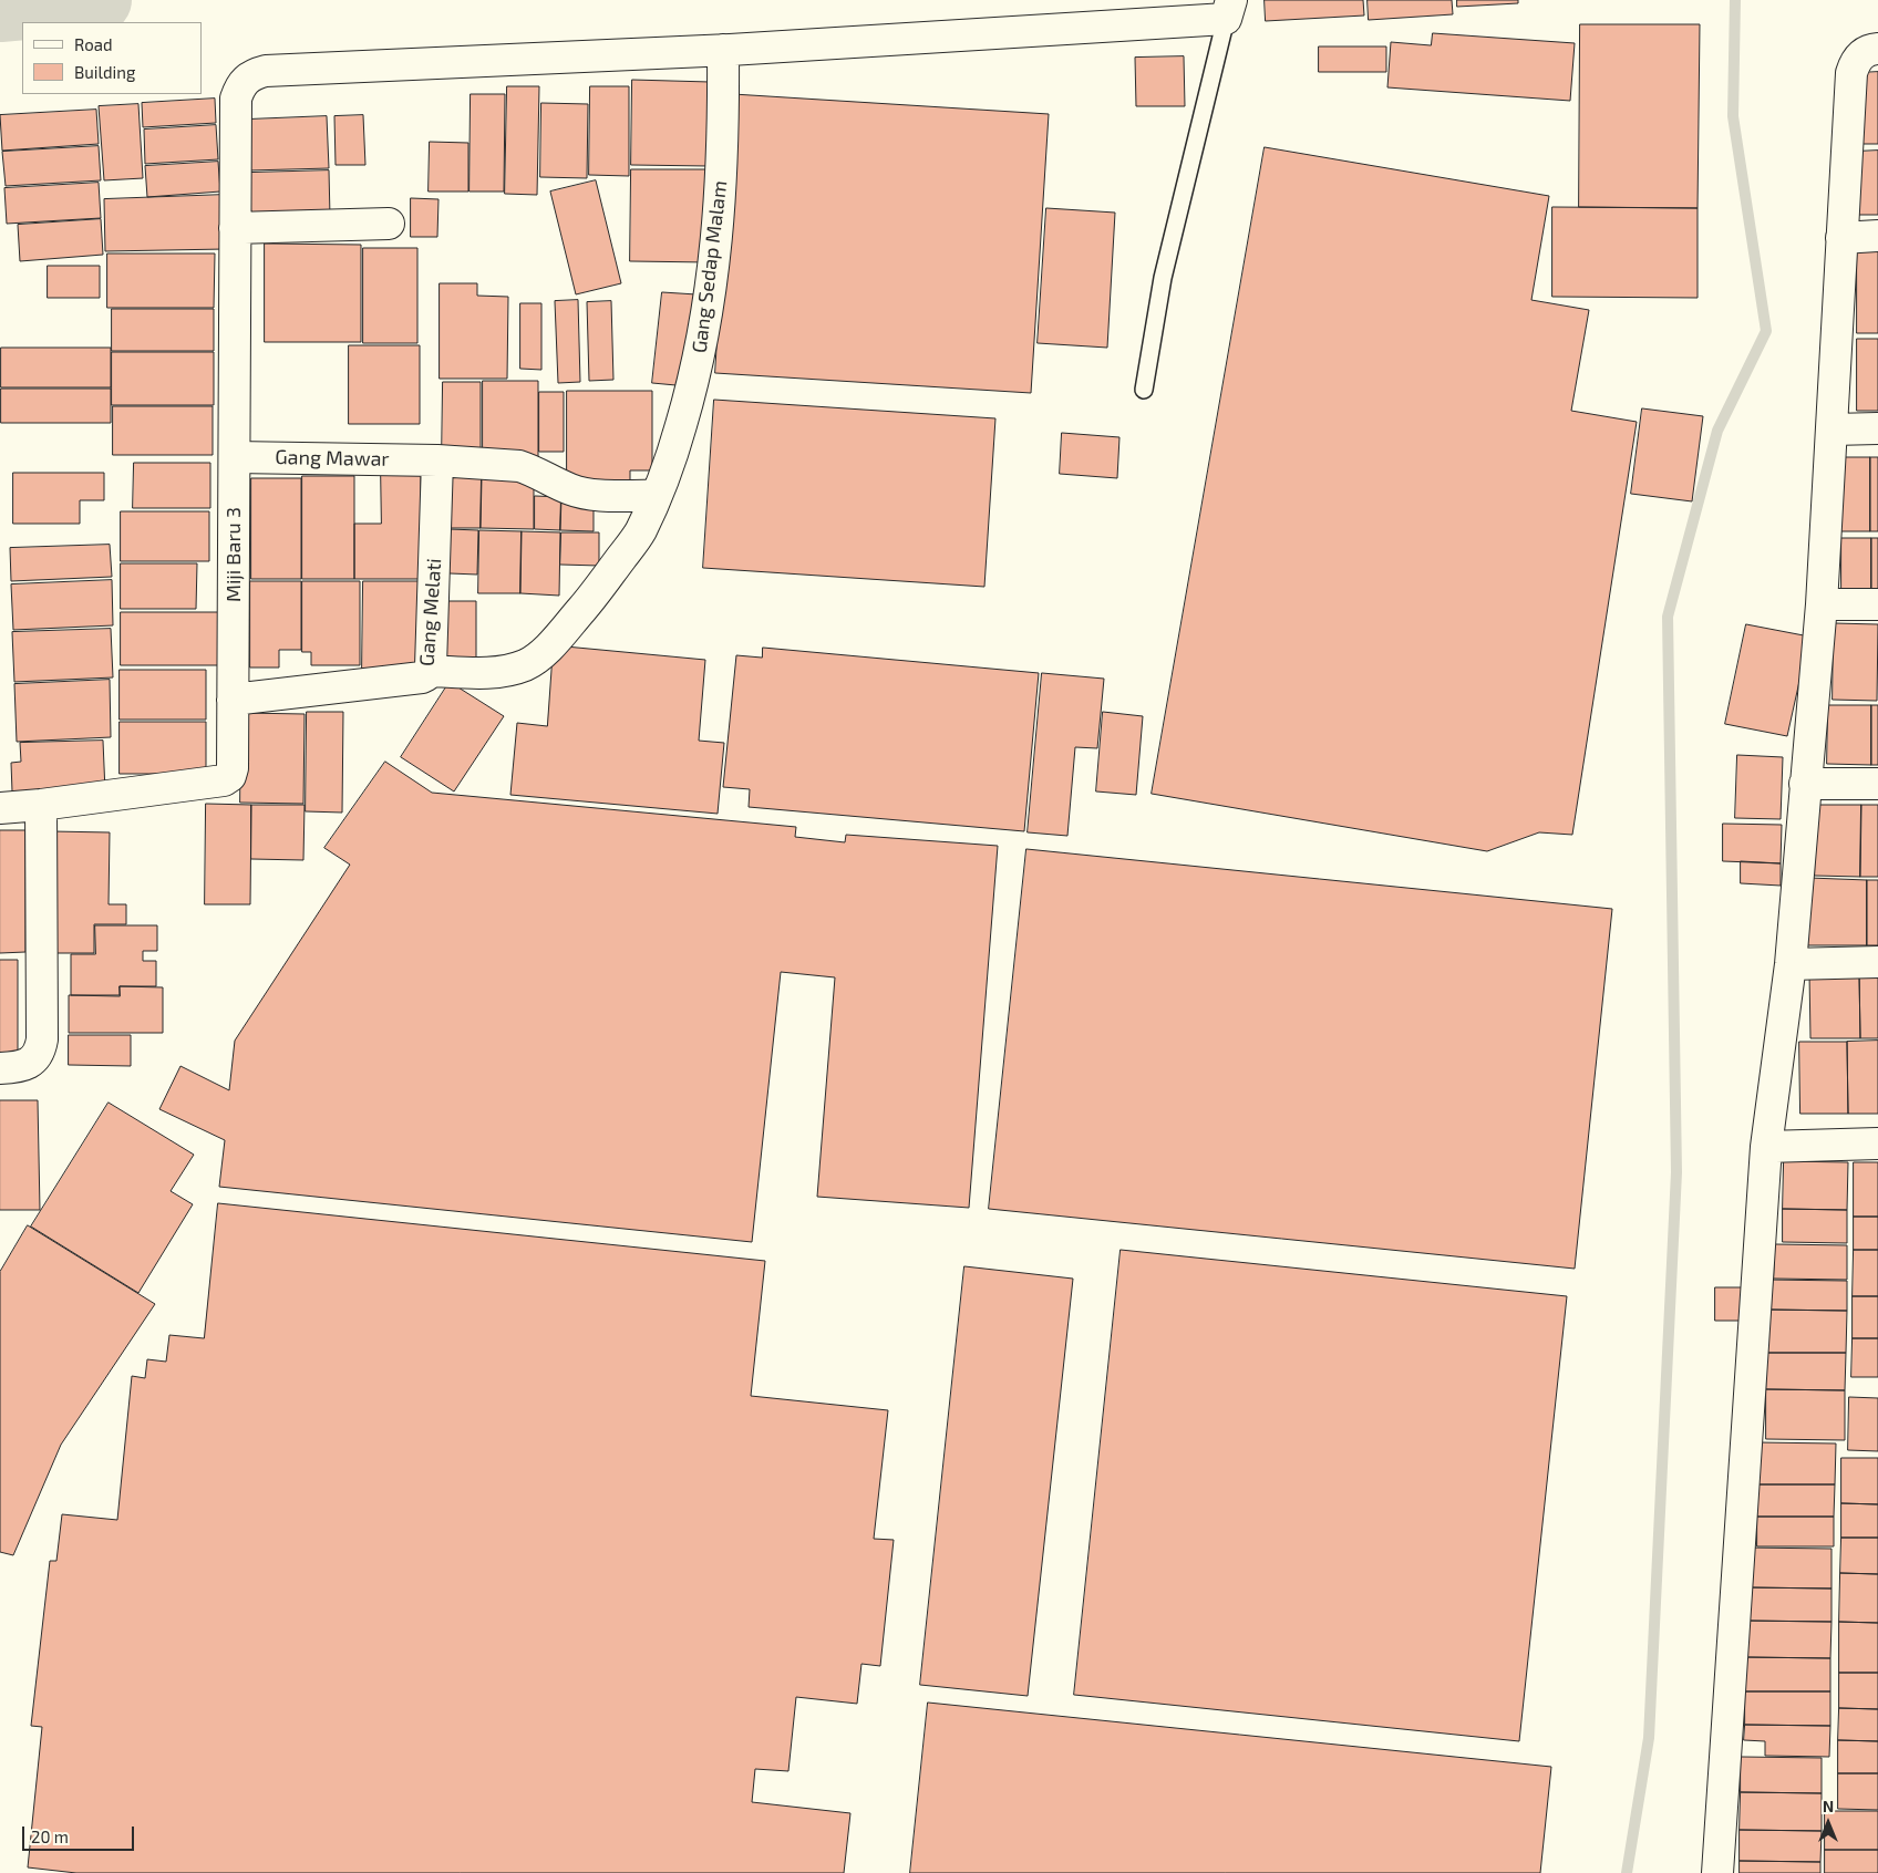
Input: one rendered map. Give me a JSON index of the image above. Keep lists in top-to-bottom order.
{
  "streets": {
    "street": [
      "Gang Sedap Malam",
      "Gang Mawar",
      "Miji Baru 3",
      "Gang Melati"
    ]
  },
  "crossings": [
    ["Gang Sedap Malam", "Gang Mawar"],
    ["Gang Sedap Malam", "Miji Baru 3"],
    ["Gang Sedap Malam", "Gang Melati"],
    ["Gang Mawar", "Miji Baru 3"],
    ["Gang Mawar", "Gang Melati"],
    ["Miji Baru 3", "Gang Melati"]
  ],
  "legend": ["Road", "Building"],
  "scale_bar": "20 m",
  "north": "top"
}
